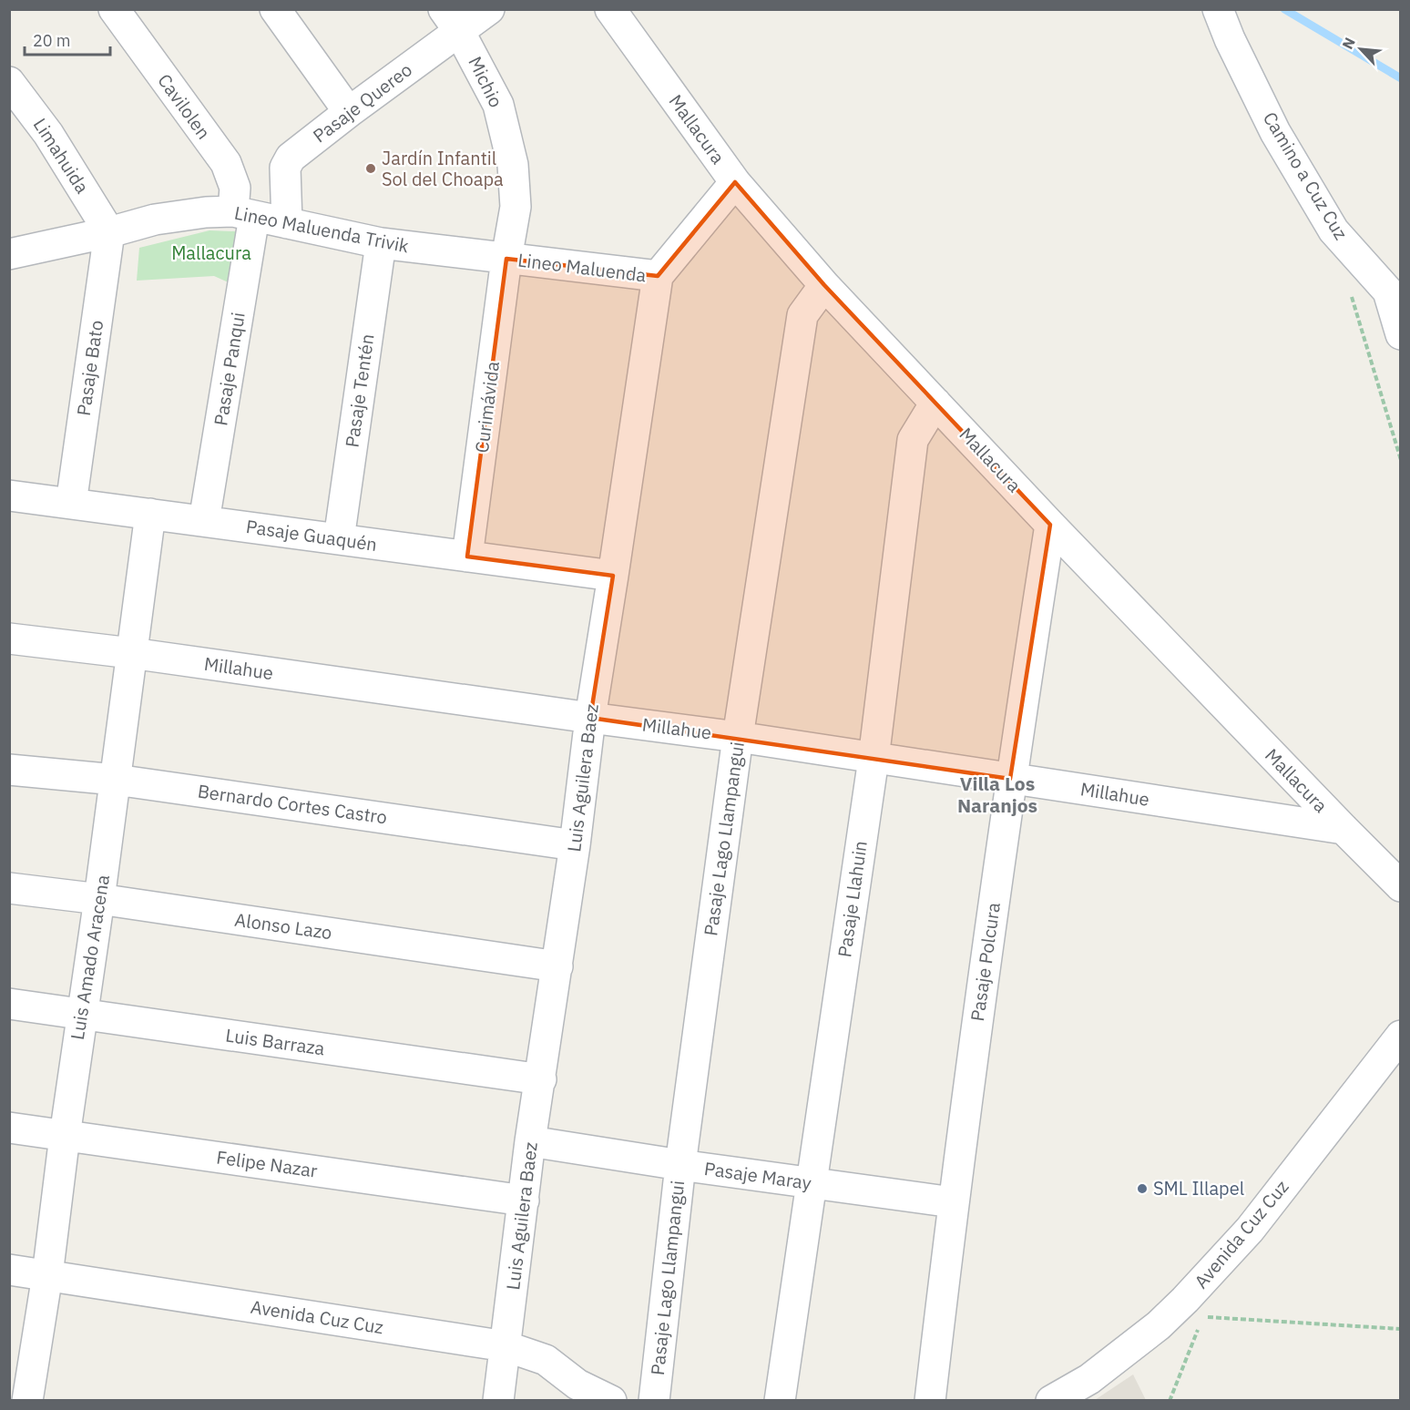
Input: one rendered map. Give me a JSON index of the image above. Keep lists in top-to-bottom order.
{
  "streets": {
    "street": [
      "Michio",
      "Pasaje Quereo",
      "Cavilolen",
      "Mallacura",
      "Limahuida",
      "Camino a Cuz Cuz",
      "Lineo Maluenda Trivik",
      "Lineo Maluenda",
      "Pasaje Bato",
      "Pasaje Panqui",
      "Pasaje Tentén",
      "Curimávida",
      "Pasaje Guaquén",
      "Millahue",
      "Luis Aguilera Baez",
      "Bernardo Cortes Castro",
      "Pasaje Lago Llampangui",
      "Pasaje Llahuin",
      "Alonso Lazo",
      "Luis Amado Aracena",
      "Pasaje Polcura",
      "Luis Barraza",
      "Felipe Nazar",
      "Pasaje Maray",
      "Avenida Cuz Cuz"
    ]
  },
  "crossings": [
    ["Michio", "Pasaje Quereo"],
    ["Michio", "Lineo Maluenda Trivik"],
    ["Michio", "Lineo Maluenda"],
    ["Michio", "Curimávida"],
    ["Pasaje Quereo", "Lineo Maluenda Trivik"],
    ["Cavilolen", "Lineo Maluenda Trivik"],
    ["Cavilolen", "Pasaje Panqui"],
    ["Mallacura", "Millahue"],
    ["Mallacura", "Pasaje Lago Llampangui"],
    ["Mallacura", "Pasaje Llahuin"],
    ["Mallacura", "Pasaje Polcura"],
    ["Limahuida", "Lineo Maluenda Trivik"],
    ["Limahuida", "Pasaje Bato"],
    ["Lineo Maluenda Trivik", "Lineo Maluenda"],
    ["Lineo Maluenda Trivik", "Pasaje Bato"],
    ["Lineo Maluenda Trivik", "Pasaje Panqui"],
    ["Lineo Maluenda Trivik", "Pasaje Tentén"],
    ["Lineo Maluenda Trivik", "Curimávida"],
    ["Lineo Maluenda", "Curimávida"],
    ["Lineo Maluenda", "Luis Aguilera Baez"],
    ["Pasaje Bato", "Pasaje Guaquén"],
    ["Pasaje Panqui", "Pasaje Guaquén"],
    ["Pasaje Tentén", "Pasaje Guaquén"],
    ["Curimávida", "Pasaje Guaquén"],
    ["Pasaje Guaquén", "Luis Aguilera Baez"],
    ["Pasaje Guaquén", "Luis Amado Aracena"],
    ["Millahue", "Luis Aguilera Baez"],
    ["Millahue", "Pasaje Lago Llampangui"],
    ["Millahue", "Pasaje Llahuin"],
    ["Millahue", "Luis Amado Aracena"],
    ["Millahue", "Pasaje Polcura"],
    ["Luis Aguilera Baez", "Bernardo Cortes Castro"],
    ["Luis Aguilera Baez", "Alonso Lazo"],
    ["Luis Aguilera Baez", "Luis Barraza"],
    ["Luis Aguilera Baez", "Felipe Nazar"],
    ["Luis Aguilera Baez", "Pasaje Maray"],
    ["Luis Aguilera Baez", "Avenida Cuz Cuz"],
    ["Bernardo Cortes Castro", "Luis Amado Aracena"],
    ["Pasaje Lago Llampangui", "Pasaje Maray"],
    ["Pasaje Llahuin", "Pasaje Maray"],
    ["Alonso Lazo", "Luis Amado Aracena"],
    ["Luis Amado Aracena", "Luis Barraza"],
    ["Luis Amado Aracena", "Felipe Nazar"],
    ["Luis Amado Aracena", "Avenida Cuz Cuz"],
    ["Pasaje Polcura", "Pasaje Maray"]
  ],
  "districts": ["Villa Los Naranjos"],
  "parks": ["Mallacura"],
  "places": ["Jardín Infantil Sol del Choapa", "SML Illapel"],
  "scale_bar": "20 m",
  "north": "top left"
}
